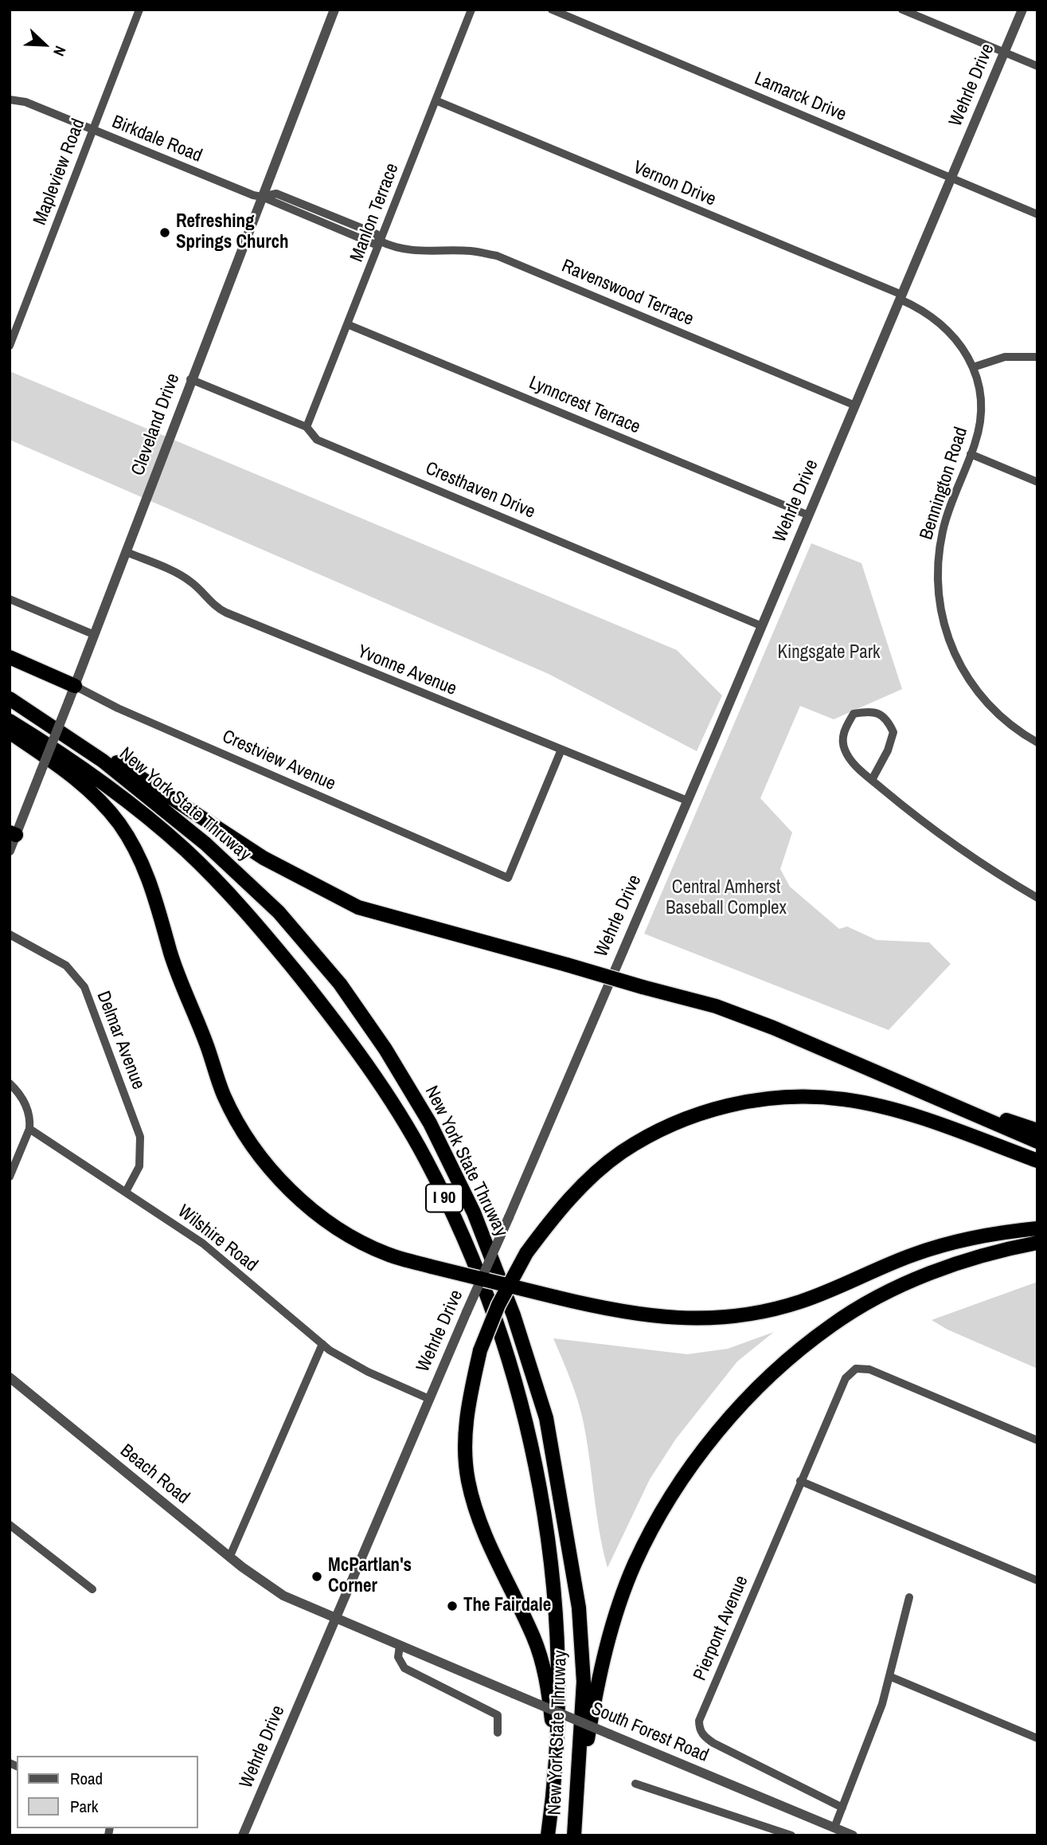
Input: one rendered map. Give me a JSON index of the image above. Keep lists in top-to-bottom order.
{
  "streets": {
    "highway": ["New York State Thruway", "I 90"],
    "street": [
      "Wehrle Drive",
      "Lamarck Drive",
      "Birkdale Road",
      "Mapleview Road",
      "Vernon Drive",
      "Manlon Terrace",
      "Ravenswood Terrace",
      "Lynncrest Terrace",
      "Cleveland Drive",
      "Bennington Road",
      "Cresthaven Drive",
      "Yvonne Avenue",
      "Crestview Avenue",
      "Delmar Avenue",
      "Wilshire Road",
      "Beach Road",
      "Pierpont Avenue",
      "South Forest Road"
    ]
  },
  "crossings": [
    ["Wehrle Drive", "Lamarck Drive"],
    ["Wehrle Drive", "Vernon Drive"],
    ["Wehrle Drive", "Ravenswood Terrace"],
    ["Wehrle Drive", "Lynncrest Terrace"],
    ["Wehrle Drive", "Bennington Road"],
    ["Wehrle Drive", "Cresthaven Drive"],
    ["Wehrle Drive", "Yvonne Avenue"],
    ["Wehrle Drive", "Wilshire Road"],
    ["Wehrle Drive", "South Forest Road"],
    ["Birkdale Road", "Mapleview Road"],
    ["Birkdale Road", "Ravenswood Terrace"],
    ["Birkdale Road", "Cleveland Drive"],
    ["Vernon Drive", "Manlon Terrace"],
    ["Vernon Drive", "Bennington Road"],
    ["Manlon Terrace", "Ravenswood Terrace"],
    ["Manlon Terrace", "Lynncrest Terrace"],
    ["Manlon Terrace", "Cresthaven Drive"],
    ["Ravenswood Terrace", "Cleveland Drive"],
    ["Cleveland Drive", "Cresthaven Drive"],
    ["Cleveland Drive", "Yvonne Avenue"],
    ["Cleveland Drive", "Crestview Avenue"],
    ["Yvonne Avenue", "Crestview Avenue"],
    ["Delmar Avenue", "Wilshire Road"],
    ["Beach Road", "South Forest Road"]
  ],
  "parks": ["Kingsgate Park", "Central Amherst Baseball Complex"],
  "places": ["Refreshing Springs Church", "McPartlan's Corner", "The Fairdale"],
  "legend": ["Road", "Park"],
  "north": "bottom right"
}
